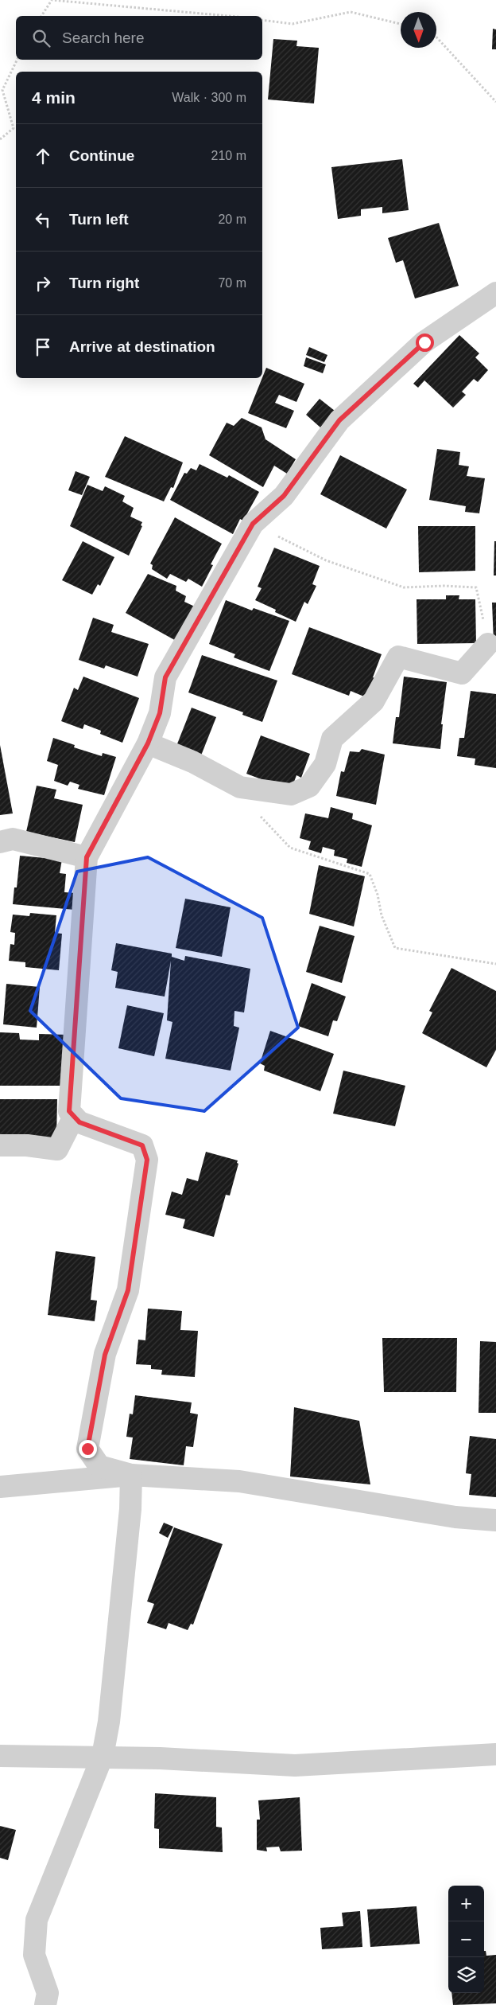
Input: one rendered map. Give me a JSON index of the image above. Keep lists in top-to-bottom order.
{
  "north": "bottom",
  "page": {
    "search": "Search here",
    "heading": ["4 min", "Walk · 300 m"],
    "list": [
      ["Continue", "210 m"],
      ["Turn left", "20 m"],
      ["Turn right", "70 m"],
      "Arrive at destination"
    ],
    "map_buttons": ["+", "−"]
  }
}
